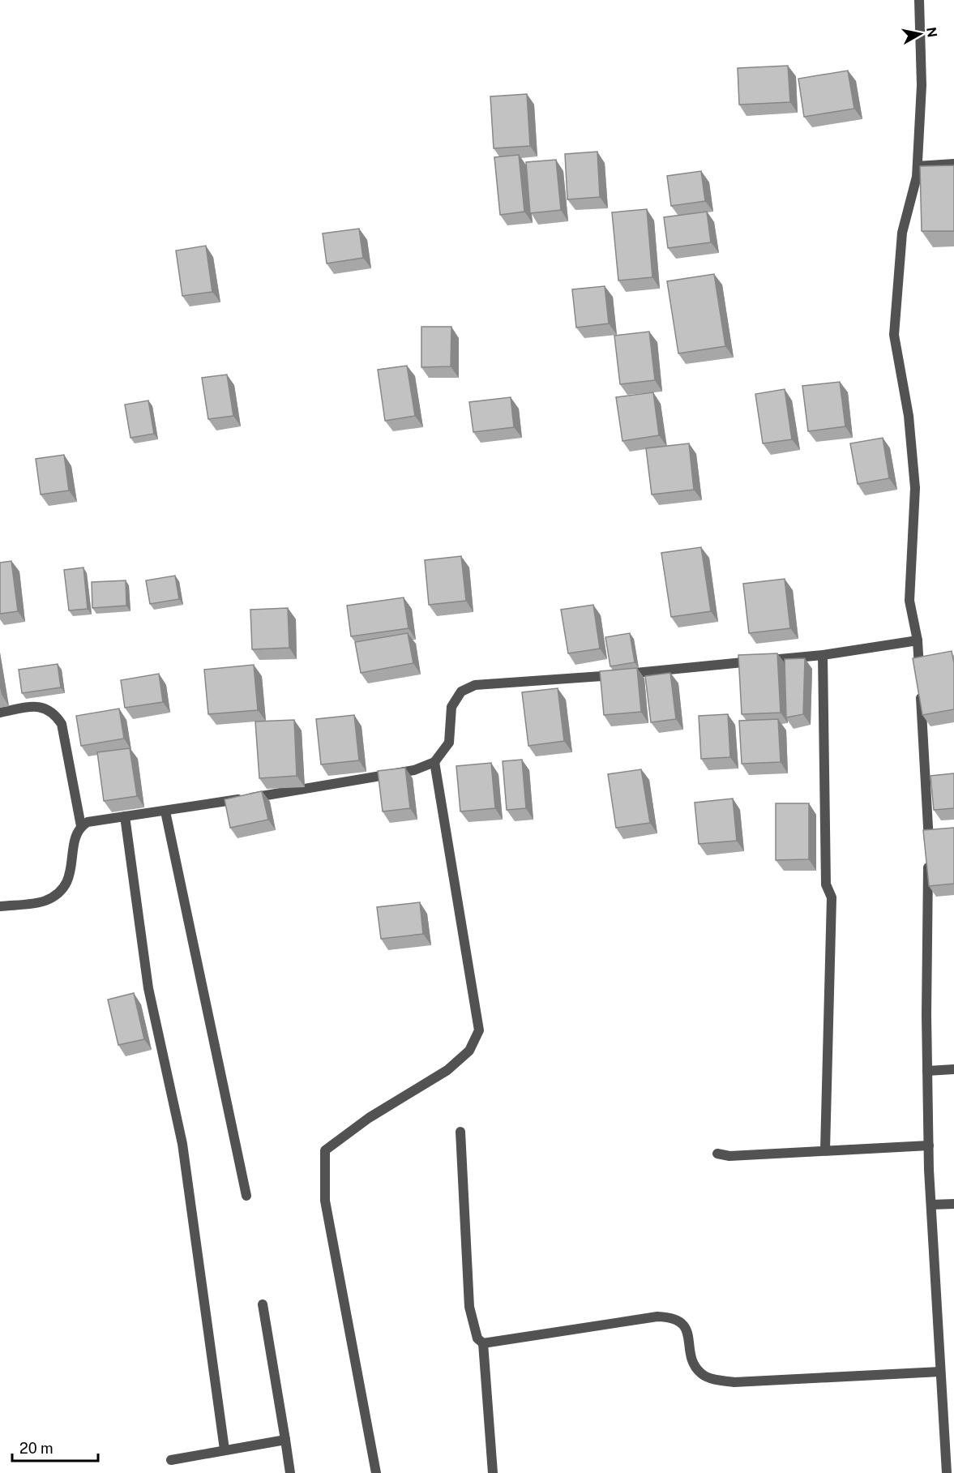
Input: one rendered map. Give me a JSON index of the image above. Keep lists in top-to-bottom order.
{
  "scale_bar": "20 m",
  "north": "right"
}
